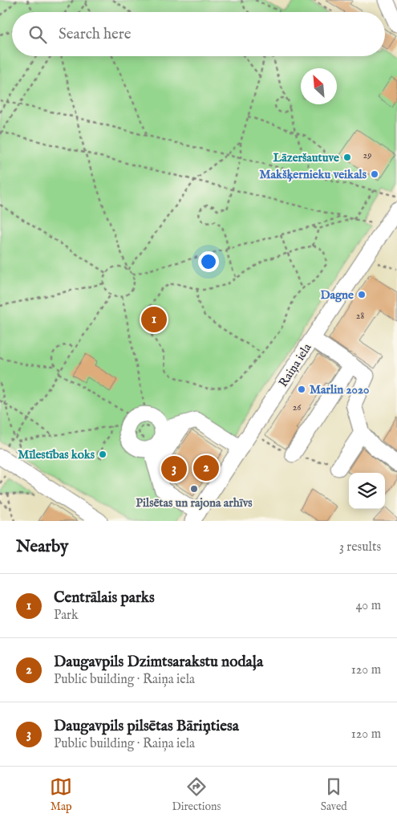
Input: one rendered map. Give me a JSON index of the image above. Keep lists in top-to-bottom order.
{
  "streets": {
    "street": ["Raiņa iela"]
  },
  "places": [
    "Lāzeršautuve",
    "Makšķernieku veikals",
    "Dagne",
    "Marlin 2020",
    "Mīlestības koks",
    "Pilsētas un rajona arhīvs"
  ],
  "house_numbers": ["29", "28", "26"],
  "north": "top left",
  "page": {
    "search": "Search here",
    "pins": ["1", "2", "3"],
    "heading": ["Nearby", "3 results"],
    "list": [
      {
        "mark": "1",
        "name": "Centrālais parks",
        "note": "Park",
        "value": "40 m"
      },
      {
        "mark": "2",
        "name": "Daugavpils Dzimtsarakstu nodaļa",
        "note": "Public building · Raiņa iela",
        "value": "120 m"
      },
      {
        "mark": "3",
        "name": "Daugavpils pilsētas Bāriņtiesa",
        "note": "Public building · Raiņa iela",
        "value": "120 m"
      }
    ],
    "nav": ["Map", "Directions", "Saved"]
  }
}
